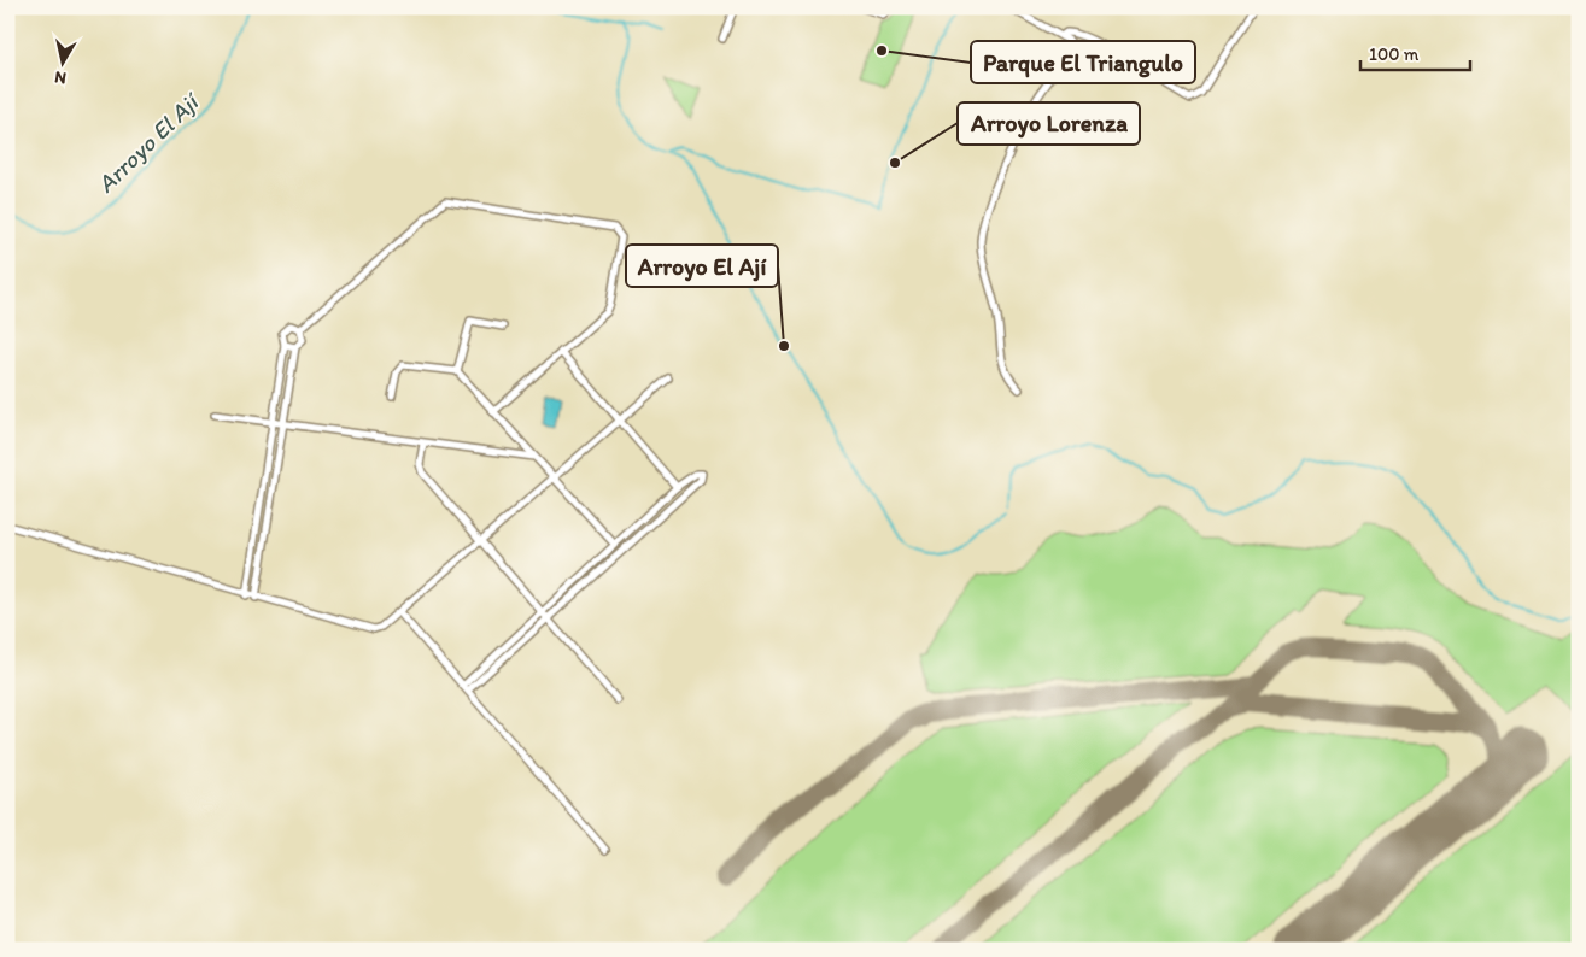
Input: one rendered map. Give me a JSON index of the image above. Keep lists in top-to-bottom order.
{
  "water": ["Arroyo El Ají"],
  "places": ["Parque El Triangulo", "Arroyo Lorenza", "Arroyo El Ají"],
  "scale_bar": "100 m",
  "north": "bottom"
}
